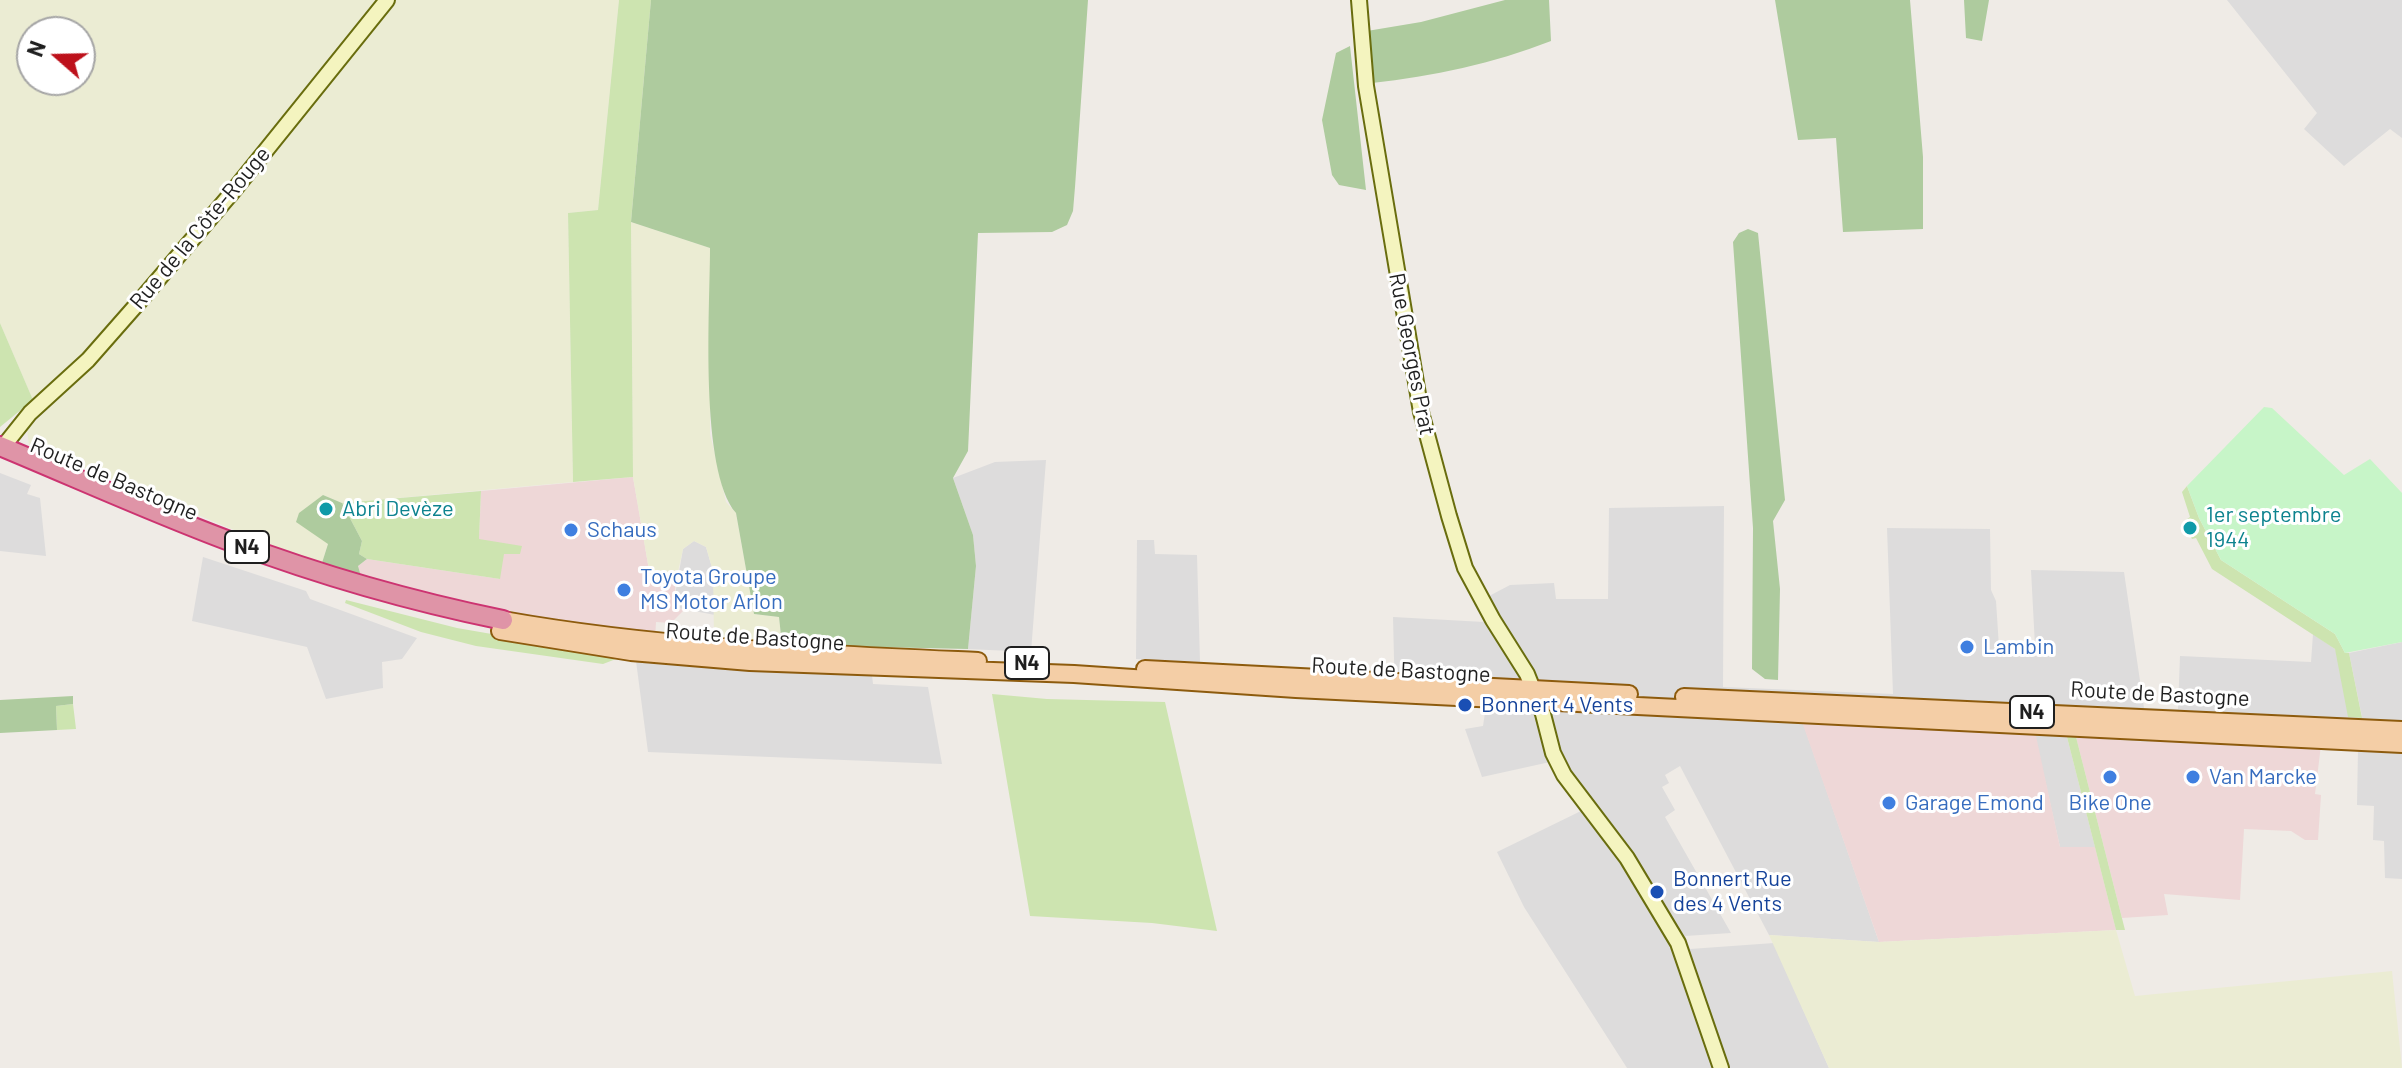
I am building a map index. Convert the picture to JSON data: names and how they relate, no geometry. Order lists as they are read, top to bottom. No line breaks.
{"streets":{"highway":["Route de Bastogne","N4"],"street":["Rue de la Côte-Rouge","Rue Georges Prat"]},"crossings":[["Rue de la Côte-Rouge","Route de Bastogne"],["Rue Georges Prat","Route de Bastogne"]],"places":["Abri Devèze","1er septembre 1944","Schaus","Toyota Groupe MS Motor Arlon","Lambin","Bonnert 4 Vents","Bike One","Van Marcke","Garage Emond","Bonnert Rue des 4 Vents"],"north":"left"}
